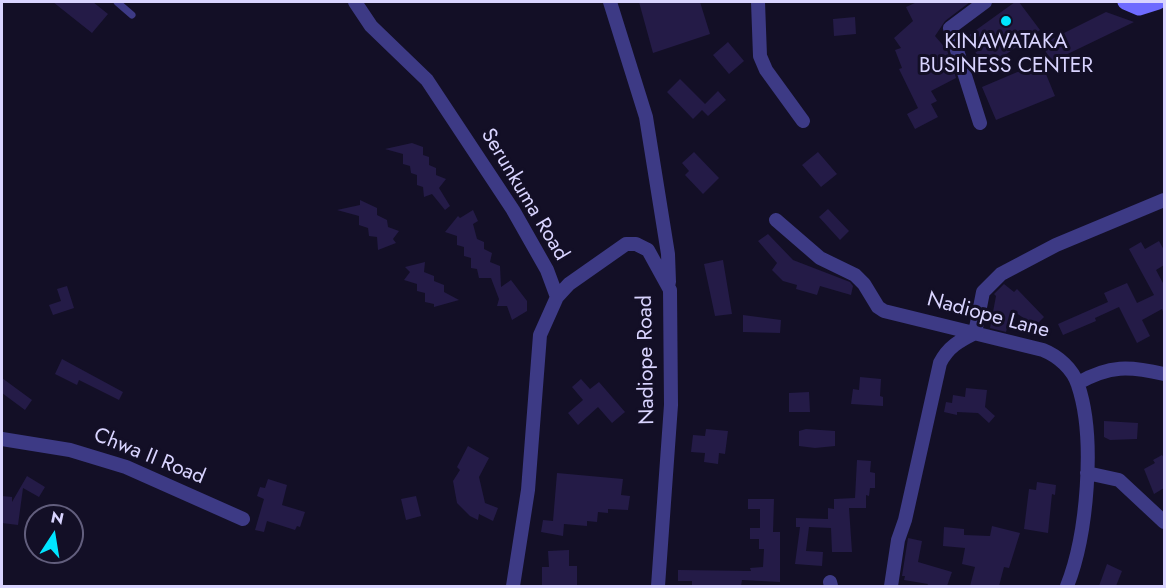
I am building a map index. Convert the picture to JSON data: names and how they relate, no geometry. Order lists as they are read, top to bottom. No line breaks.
{"streets":{"street":["Serunkuma Road","Nadiope Lane","Nadiope Road","Chwa II Road"]},"crossings":[["Serunkuma Road","Nadiope Road"]],"places":["KINAWATAKA BUSINESS CENTER"],"north":"top"}
